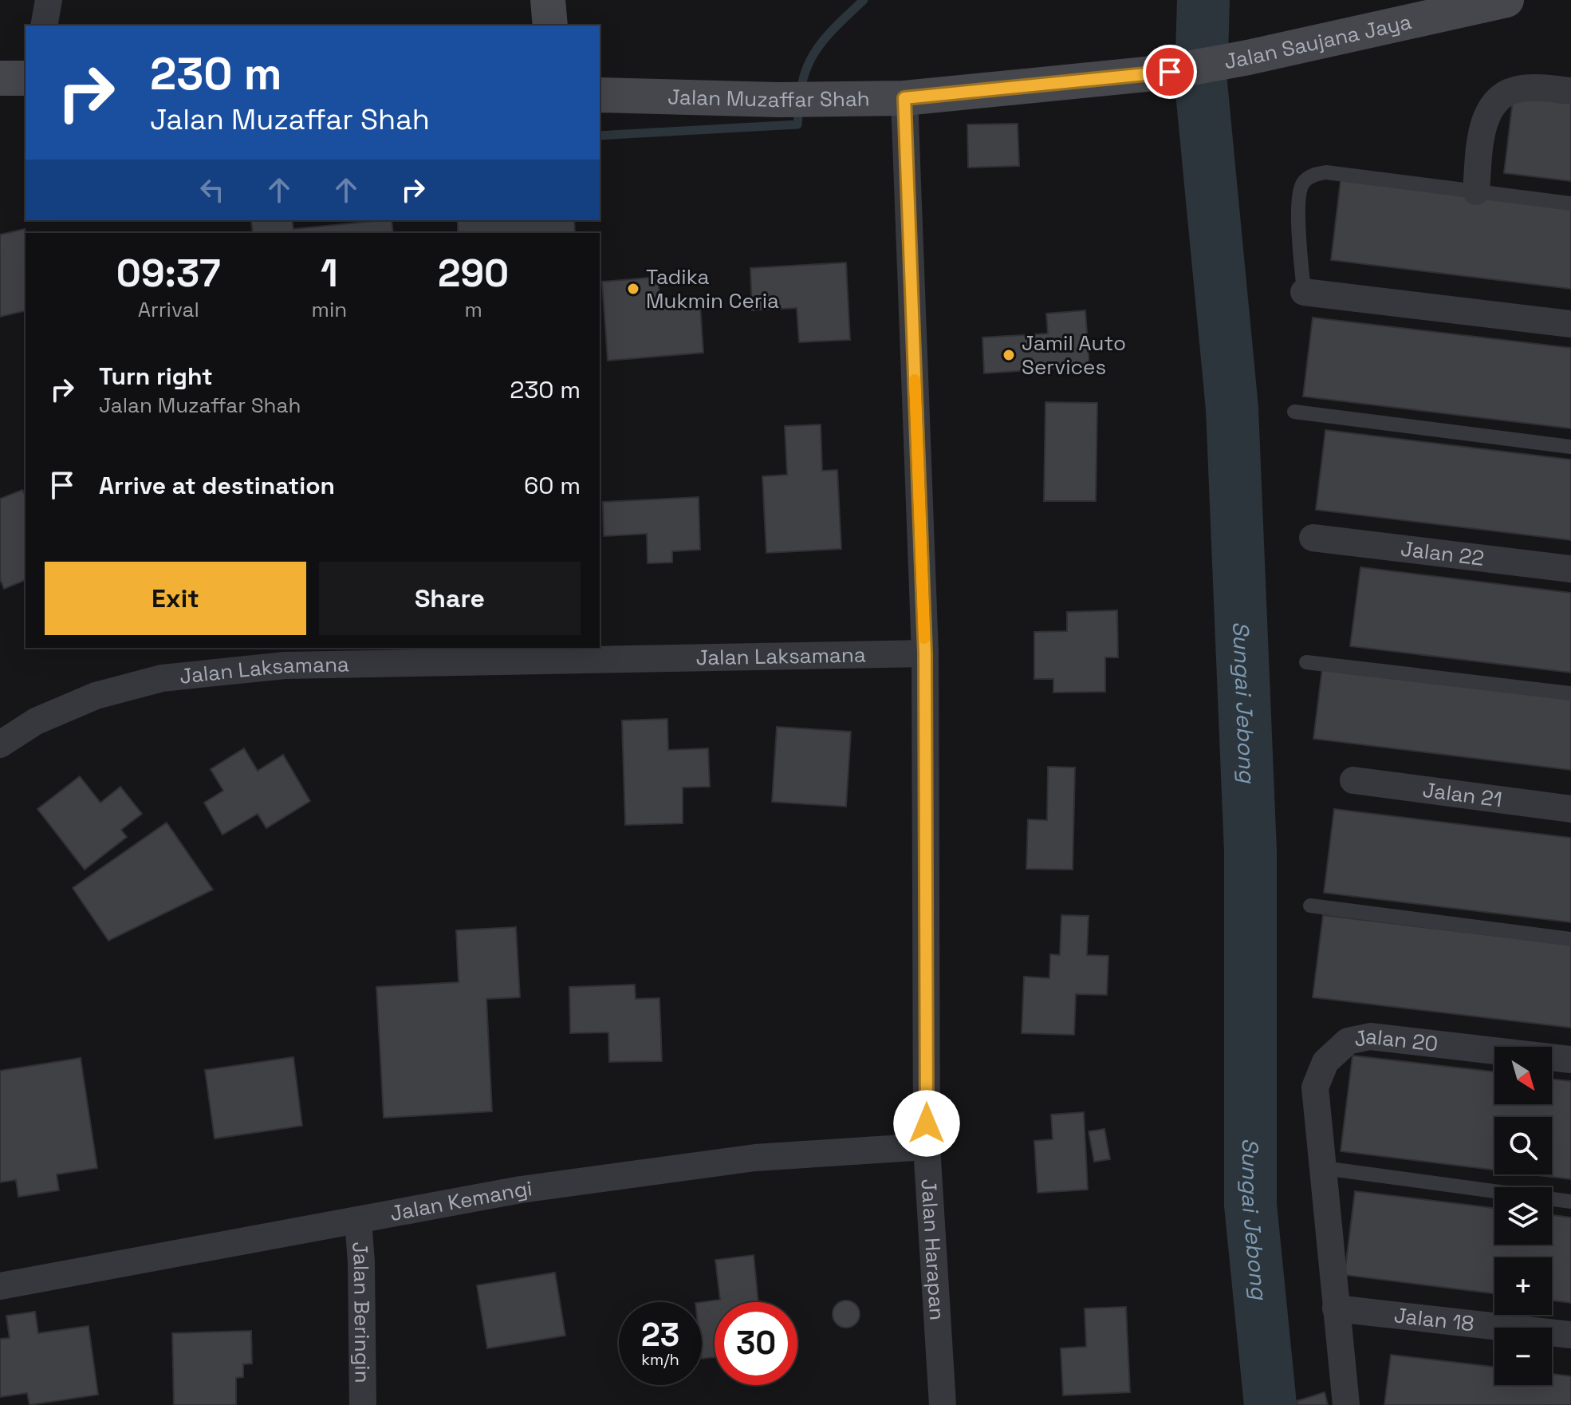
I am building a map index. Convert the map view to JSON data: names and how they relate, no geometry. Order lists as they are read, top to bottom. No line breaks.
{"streets":{"main road":["Jalan Saujana Jaya","Jalan Muzaffar Shah"],"street":["Jalan 22","Jalan Laksamana","Jalan 21","Jalan 20","Jalan Kemangi","Jalan Harapan","Jalan Beringin","Jalan 18"]},"crossings":[["Jalan Saujana Jaya","Jalan Muzaffar Shah"],["Jalan Muzaffar Shah","Jalan Harapan"],["Jalan Laksamana","Jalan Harapan"],["Jalan 20","Jalan 18"],["Jalan Kemangi","Jalan Harapan"],["Jalan Kemangi","Jalan Beringin"]],"water":["Sungai Jebong"],"places":["Tadika Mukmin Ceria","Jamil Auto Services"],"north":"bottom right","page":{"turn":["230 m","Jalan Muzaffar Shah"],"eta":["09:37","Arrival","1","min","290","m"],"list":[{"name":"Turn right","note":"Jalan Muzaffar Shah","value":"230 m"},{"name":"Arrive at destination","value":"60 m"}],"buttons":["Exit","Share"],"map_buttons":["+","−"],"speed":"23 km/h","limit":"30"}}
